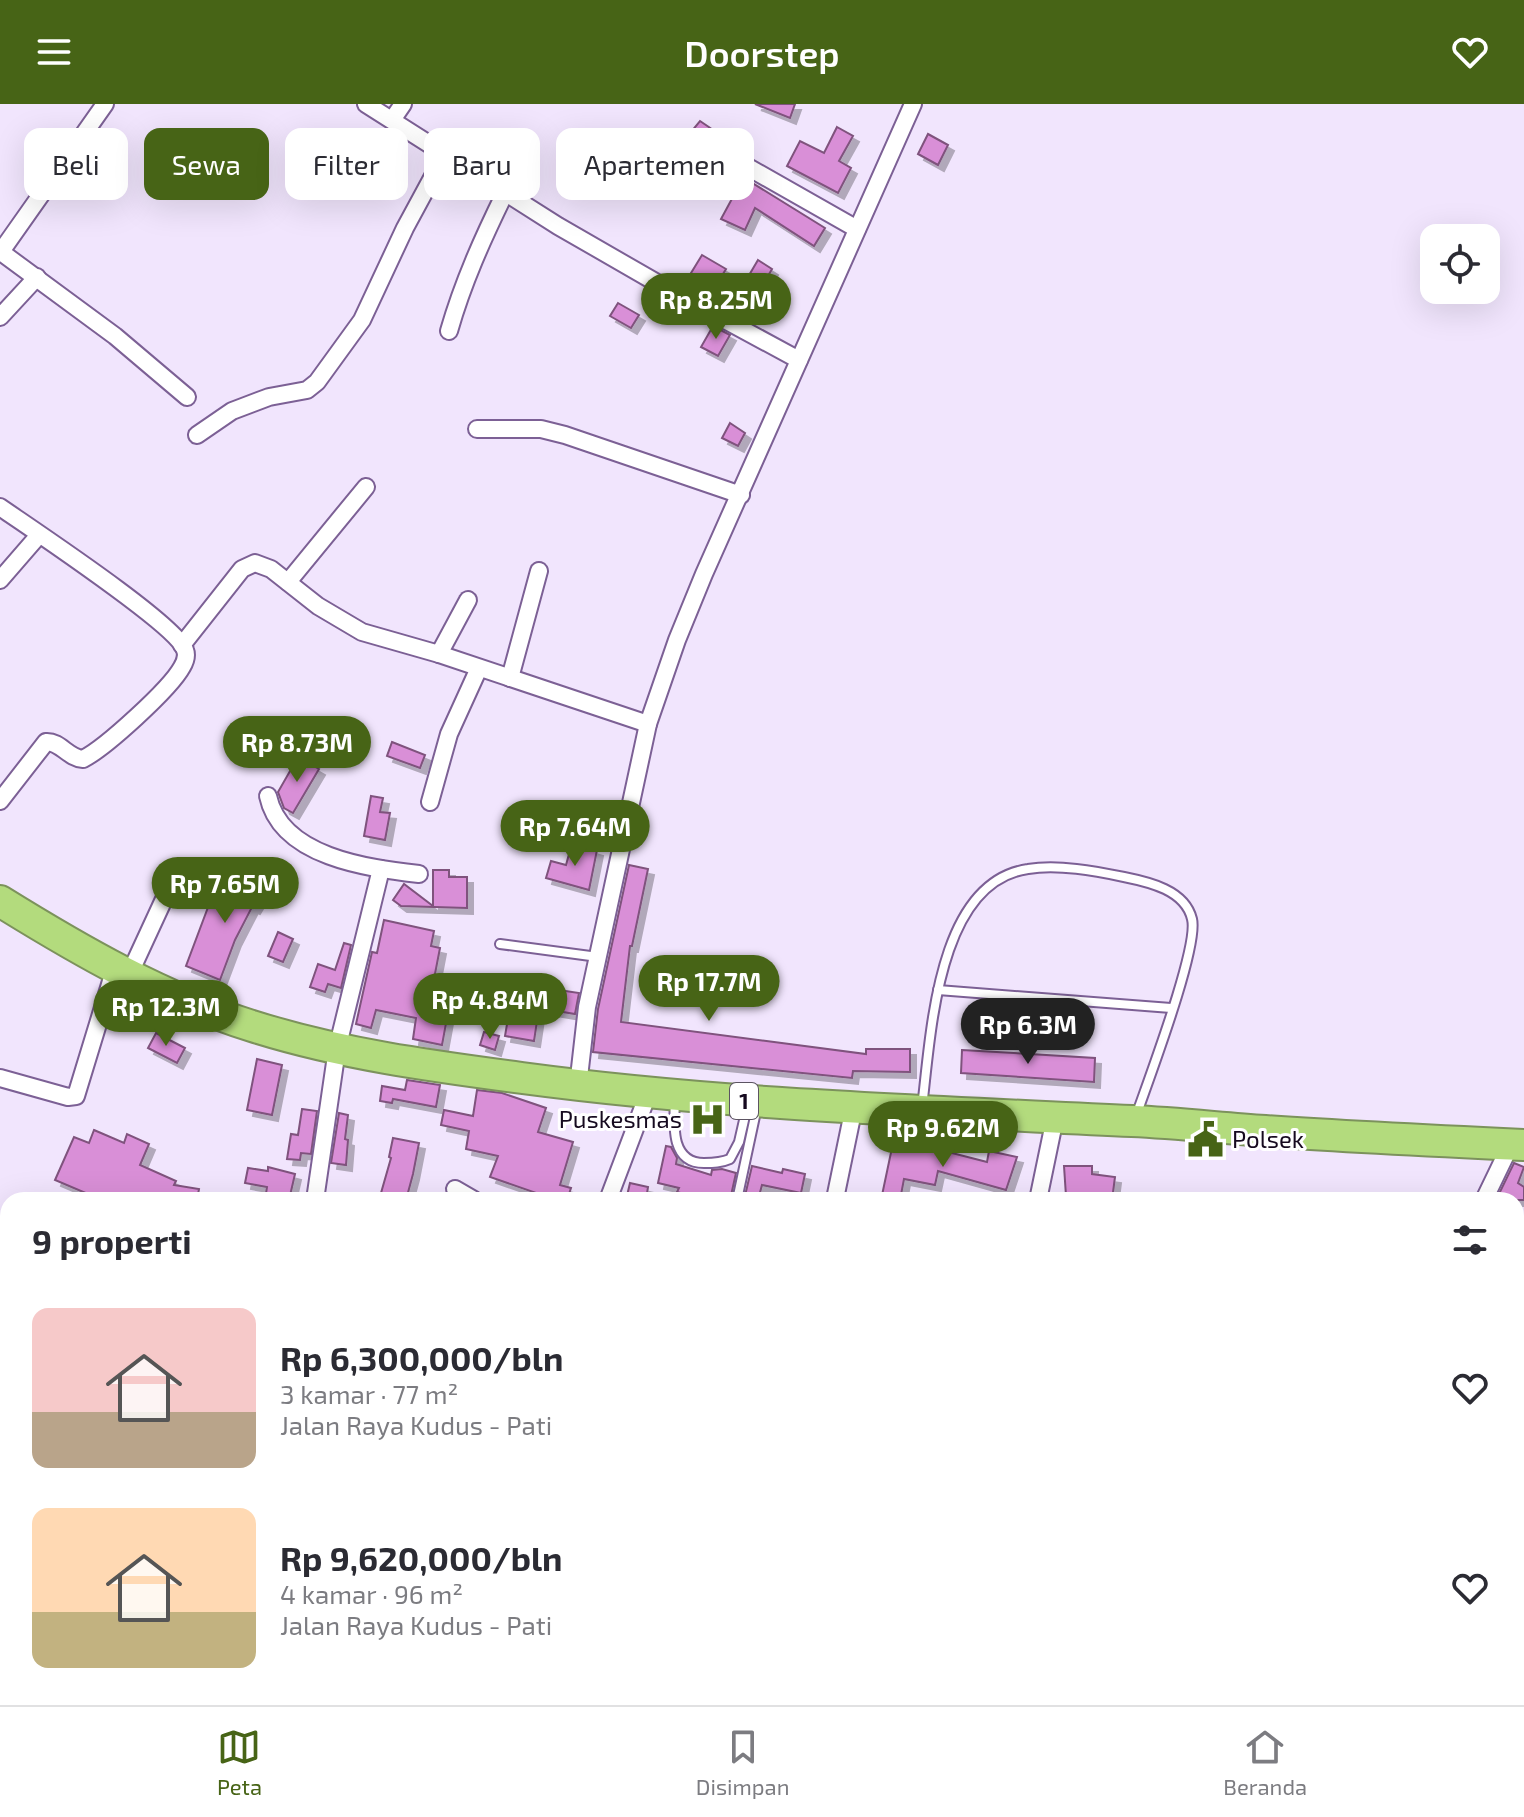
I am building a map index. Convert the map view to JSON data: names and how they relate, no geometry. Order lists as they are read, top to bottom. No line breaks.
{"streets":{"highway":["1"]},"places":{"hospital":["Puskesmas"],"public building":["Polsek"]},"page":{"header":"Doorstep","chip":["Beli","Sewa","Filter","Baru","Apartemen"],"price":["Rp 8.25M","Rp 8.73M","Rp 7.64M","Rp 7.65M","Rp 17.7M","Rp 4.84M","Rp 12.3M","Rp 6.3M","Rp 9.62M"],"heading":"9 properti","list":[{"name":"Rp 6,300,000/bln","note":"3 kamar · 77 m² · Jalan Raya Kudus - Pati"},{"name":"Rp 9,620,000/bln","note":"4 kamar · 96 m² · Jalan Raya Kudus - Pati"}],"tabs":["Peta","Disimpan","Beranda"]}}
